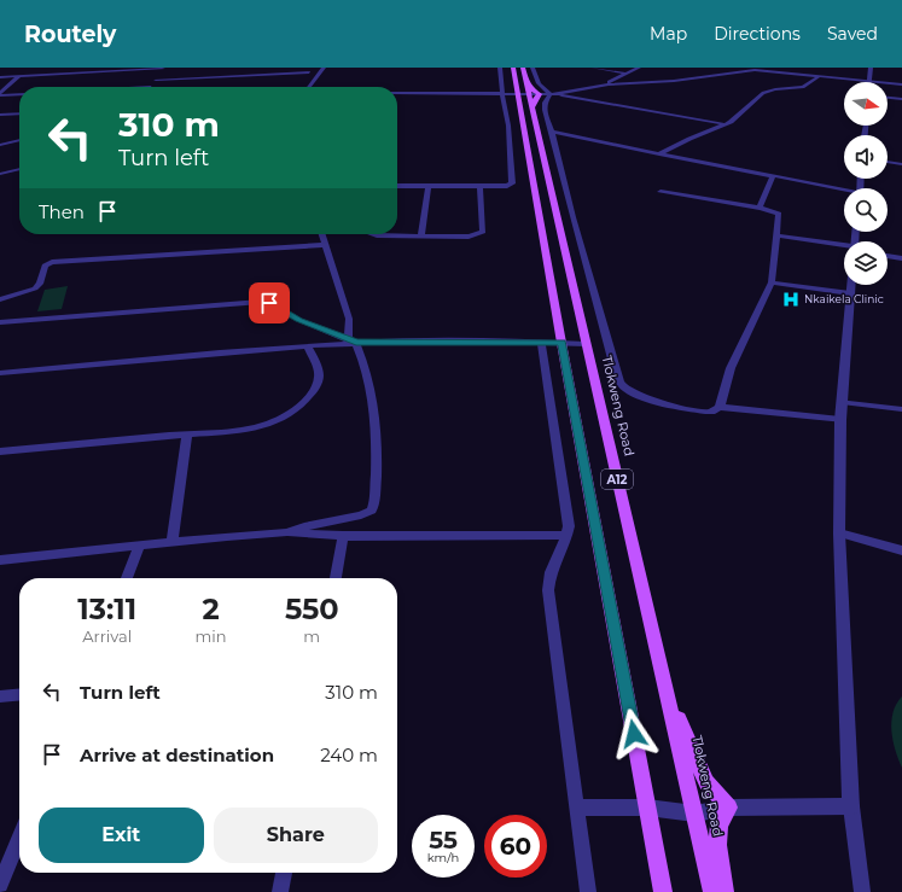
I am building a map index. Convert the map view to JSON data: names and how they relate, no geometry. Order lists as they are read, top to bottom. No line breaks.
{"streets":{"main road":["Tlokweng Road","A12"]},"places":{"hospital":["Nkaikela Clinic"]},"north":"right","page":{"header":"Routely","nav":["Map","Directions","Saved"],"turn":["310 m","Turn left"],"then":"Then","eta":["13:11","Arrival","2","min","550","m"],"list":[{"name":"Turn left","value":"310 m"},{"name":"Arrive at destination","value":"240 m"}],"buttons":["Exit","Share"],"speed":"55 km/h","limit":"60"}}
